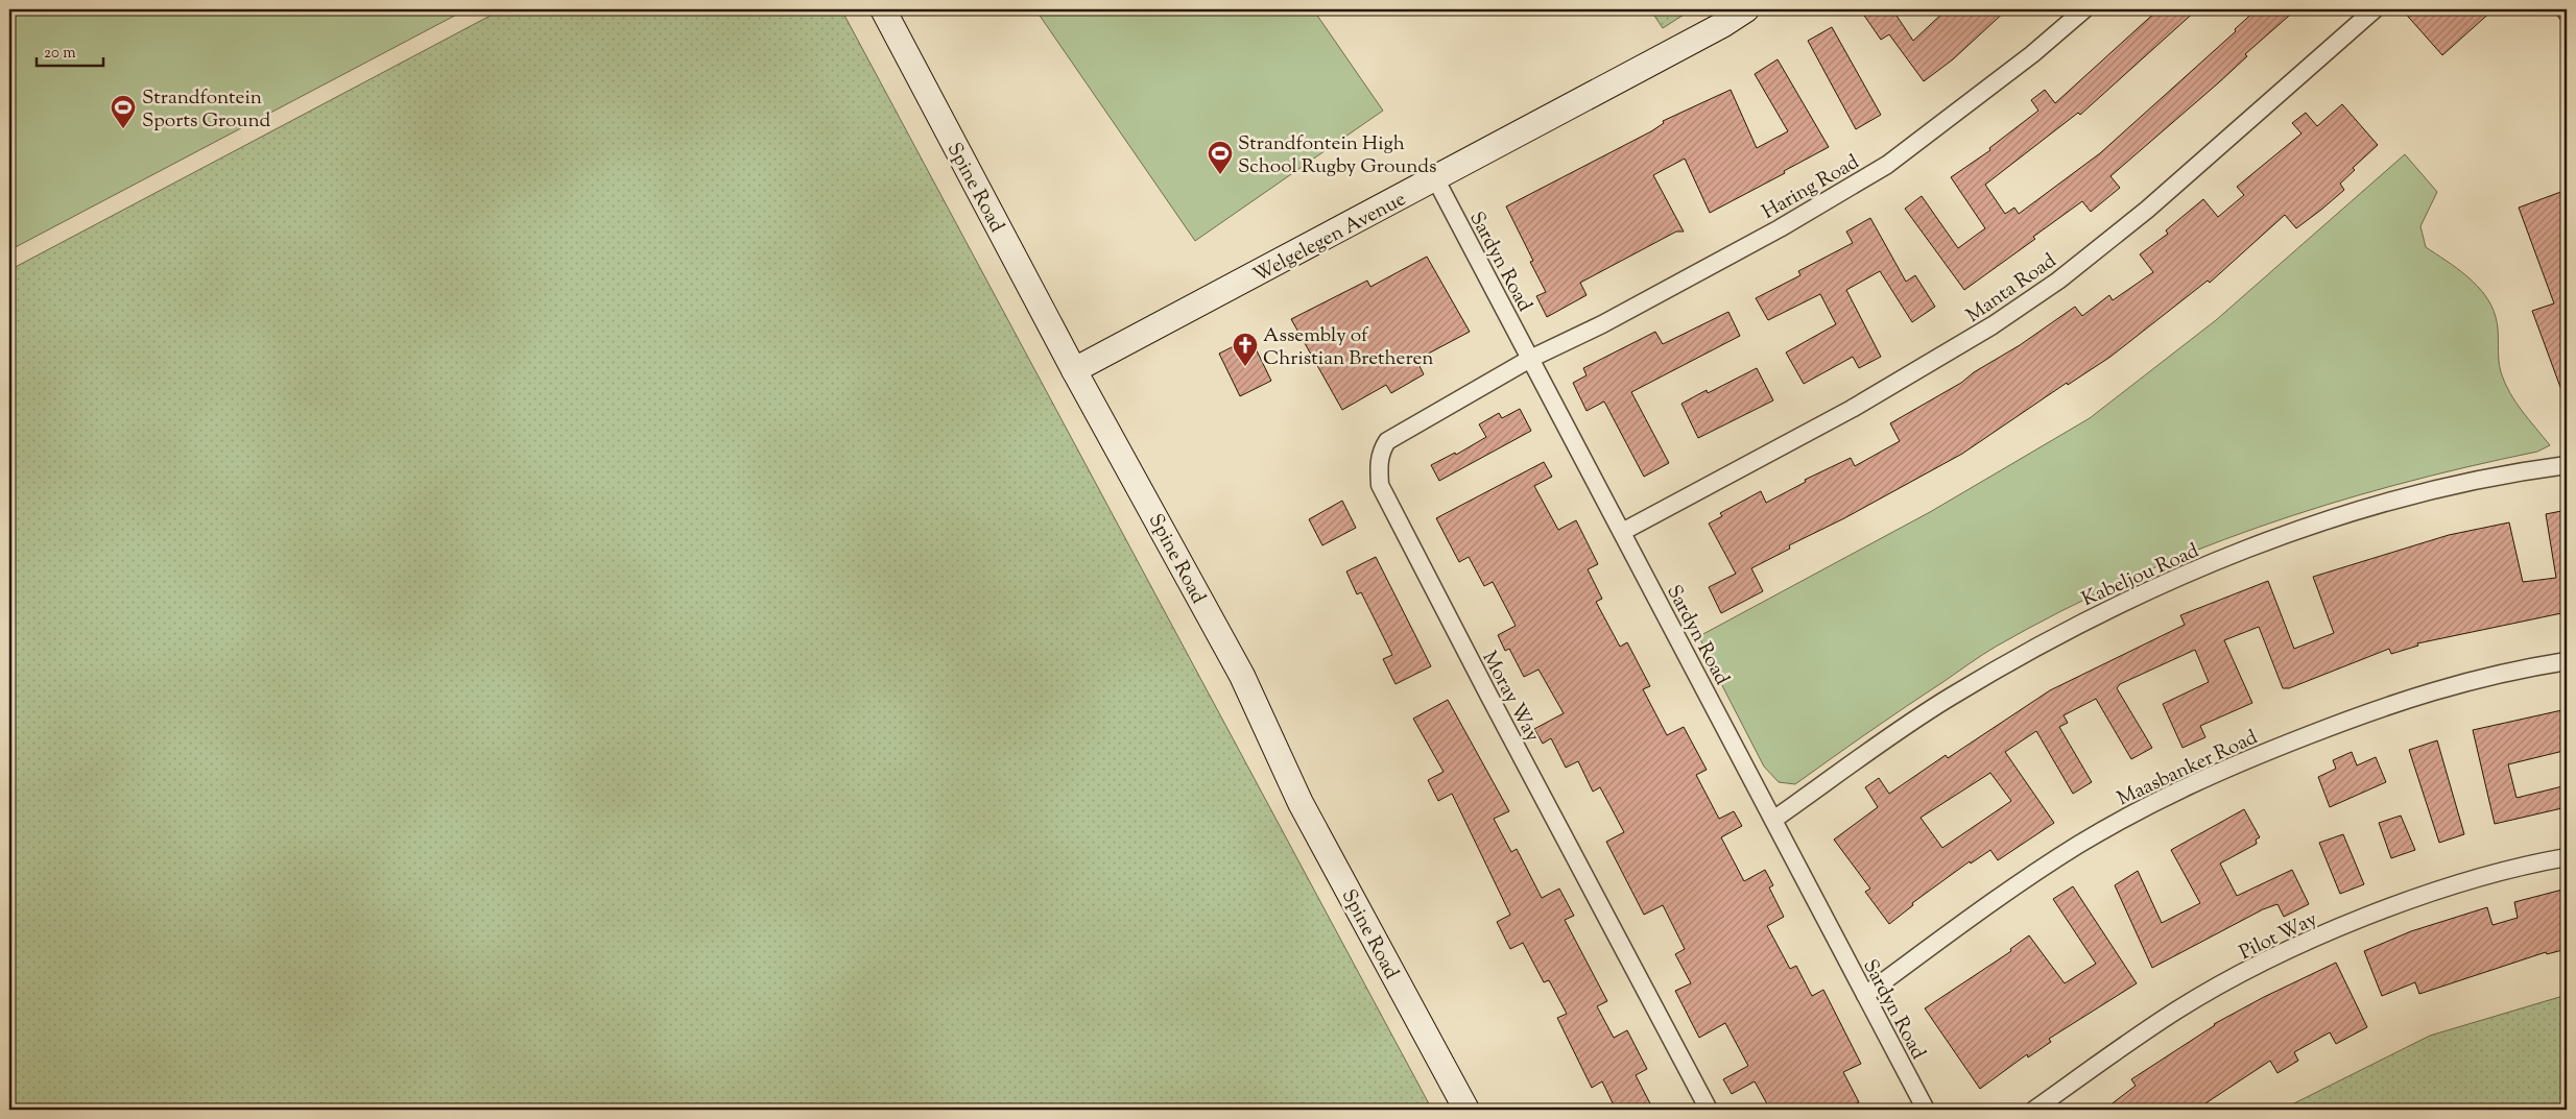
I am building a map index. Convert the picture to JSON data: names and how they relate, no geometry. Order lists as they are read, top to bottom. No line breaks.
{"streets":{"main road":["Spine Road","Welgelegen Avenue"],"street":["Haring Road","Sardyn Road","Manta Road","Kabeljou Road","Moray Way","Maasbanker Road","Pilot Way"]},"crossings":[["Haring Road","Sardyn Road"],["Haring Road","Moray Way"],["Spine Road","Welgelegen Avenue"],["Welgelegen Avenue","Sardyn Road"],["Sardyn Road","Manta Road"],["Sardyn Road","Kabeljou Road"],["Sardyn Road","Moray Way"],["Sardyn Road","Maasbanker Road"]],"places":{"sports":["Strandfontein Sports Ground","Strandfontein High School Rugby Grounds"],"church":["Assembly of Christian Bretheren"]},"scale_bar":"20 m"}
